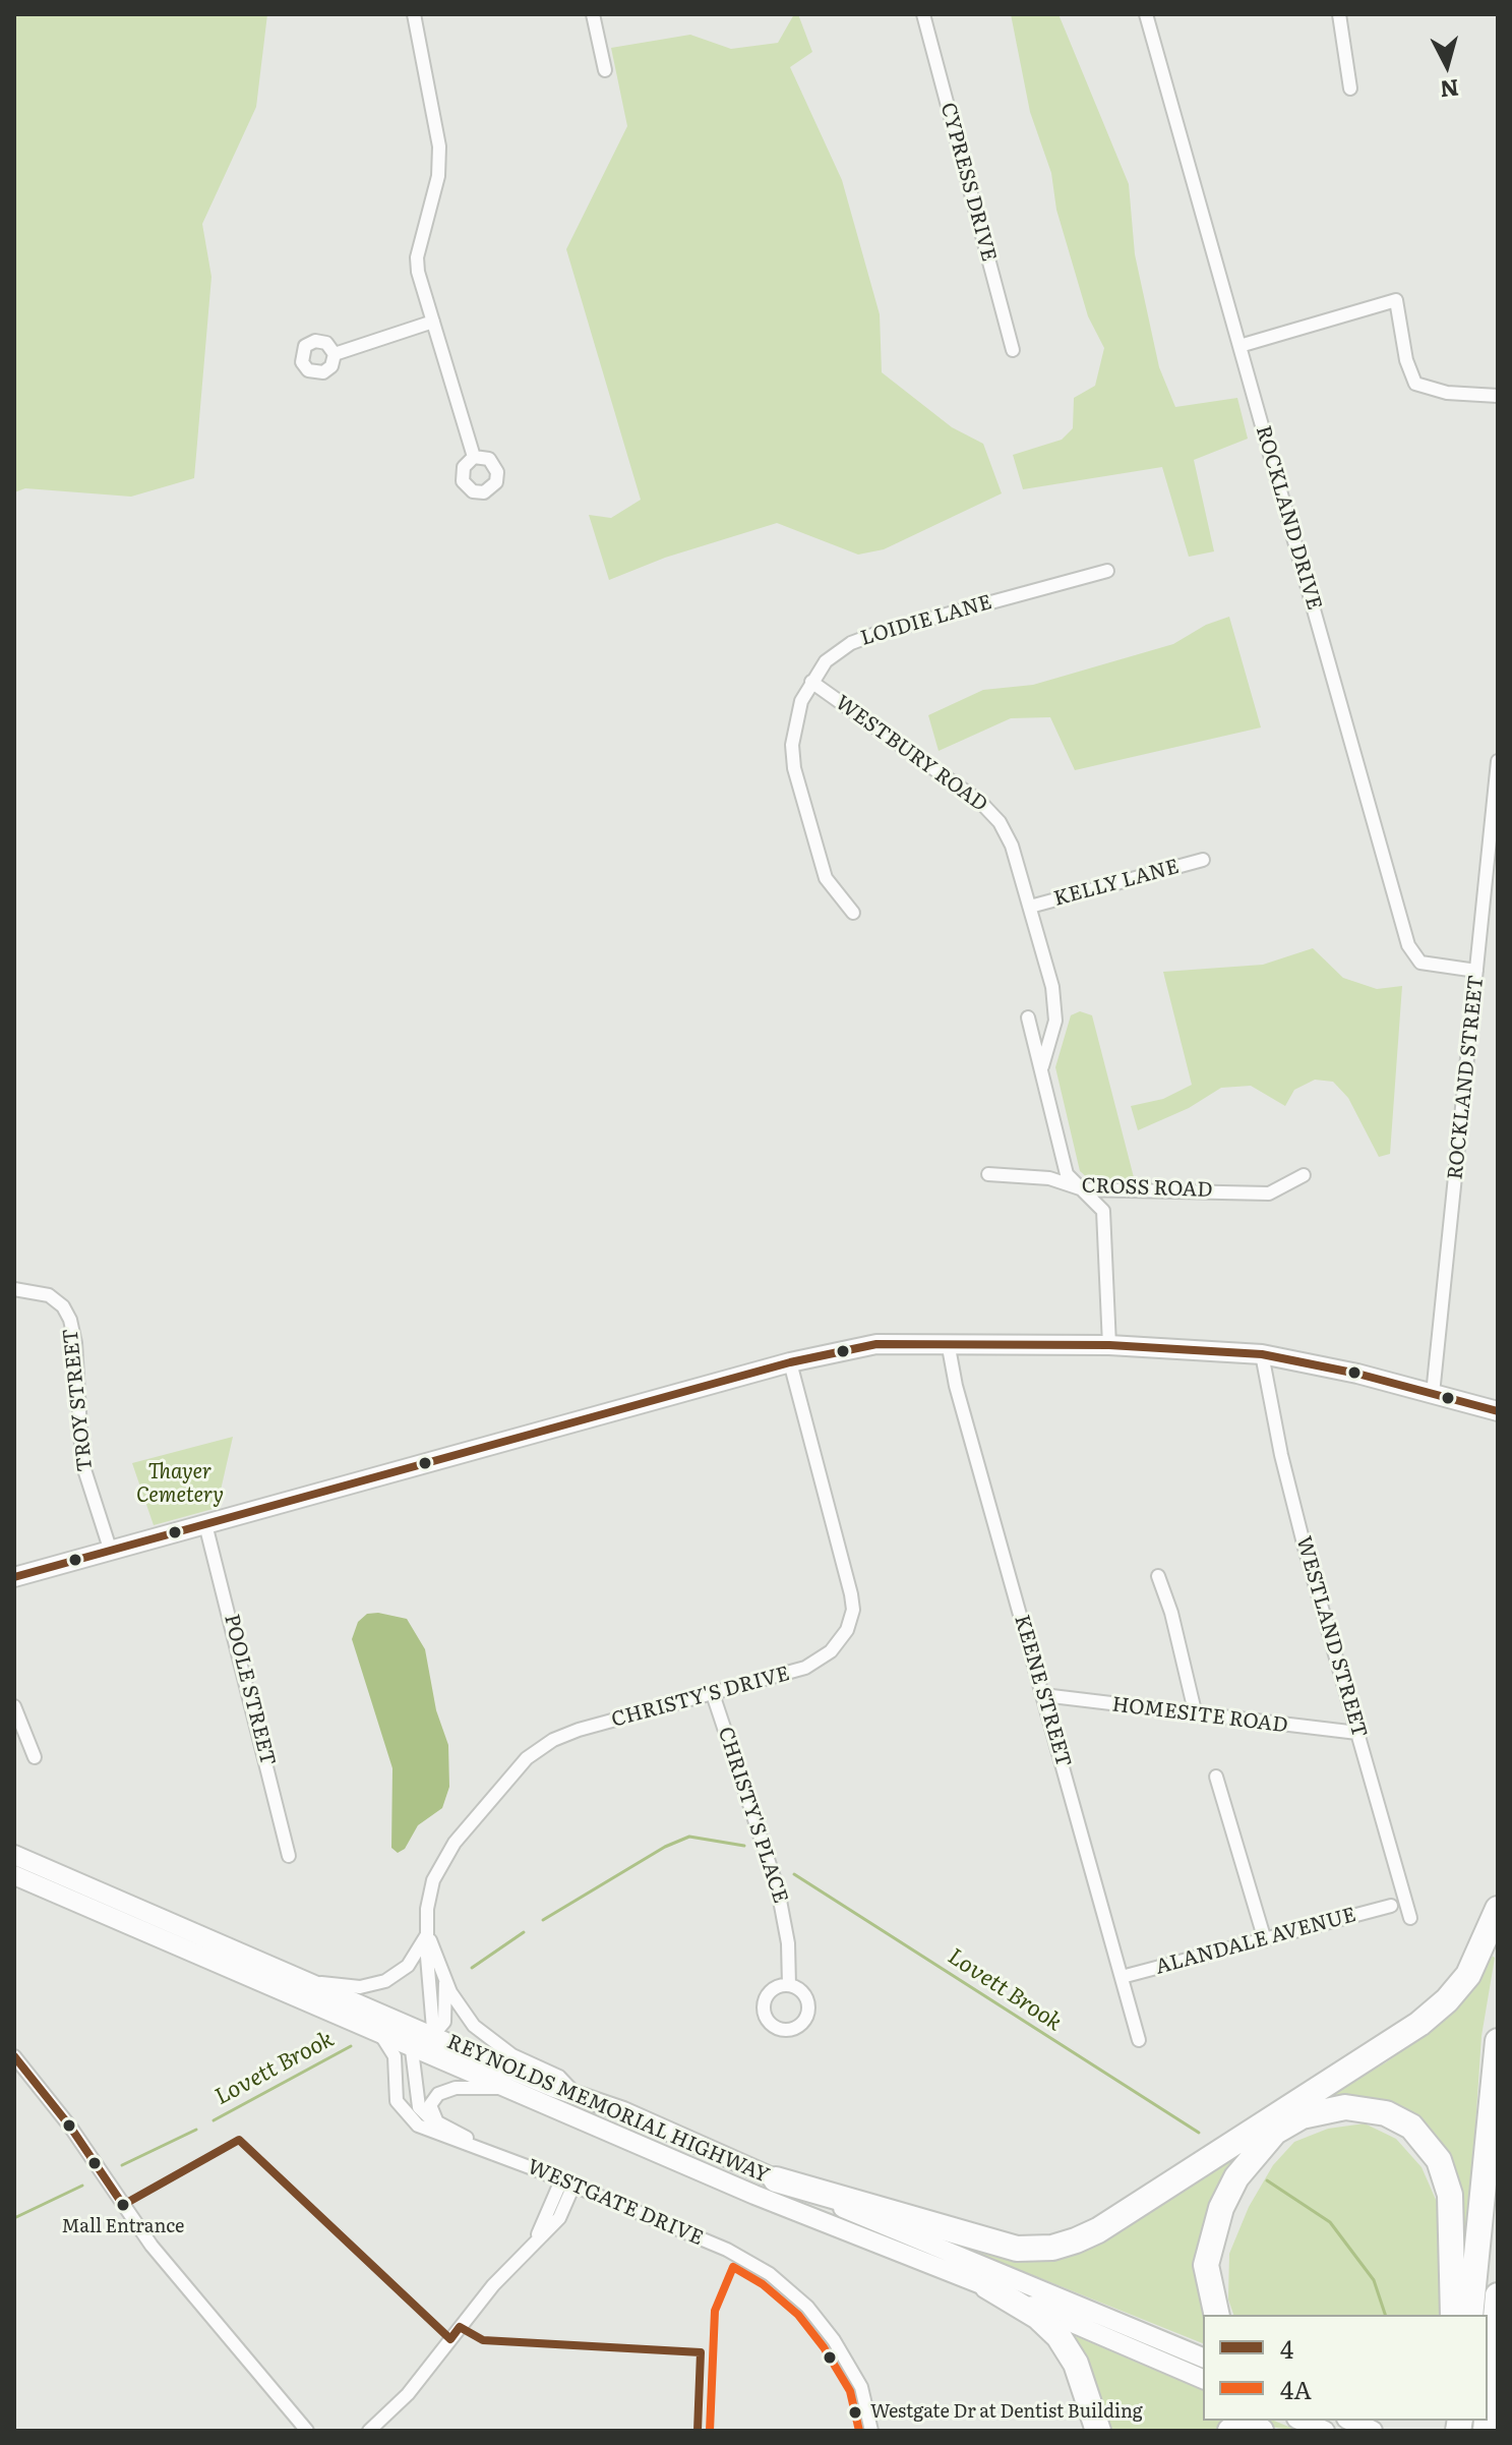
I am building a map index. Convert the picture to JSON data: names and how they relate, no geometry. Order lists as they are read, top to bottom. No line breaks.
{"streets":{"main road":["REYNOLDS MEMORIAL HIGHWAY"],"street":["CYPRESS DRIVE","ROCKLAND DRIVE","LOIDIE LANE","WESTBURY ROAD","KELLY LANE","ROCKLAND STREET","CROSS ROAD","TROY STREET","WESTLAND STREET","POOLE STREET","KEENE STREET","CHRISTY'S DRIVE","HOMESITE ROAD","CHRISTY'S PLACE","ALANDALE AVENUE","WESTGATE DRIVE"]},"crossings":[["ROCKLAND DRIVE","ROCKLAND STREET"],["LOIDIE LANE","WESTBURY ROAD"],["WESTBURY ROAD","KELLY LANE"],["WESTLAND STREET","HOMESITE ROAD"],["KEENE STREET","HOMESITE ROAD"],["KEENE STREET","ALANDALE AVENUE"],["CHRISTY'S DRIVE","CHRISTY'S PLACE"],["CHRISTY'S DRIVE","REYNOLDS MEMORIAL HIGHWAY"],["REYNOLDS MEMORIAL HIGHWAY","WESTGATE DRIVE"]],"water":["Lovett Brook"],"parks":["Thayer Cemetery"],"places":["Mall Entrance","Westgate Dr at Dentist Building"],"lines":["transit line 4","transit line 4A"],"legend":["4","4A"],"north":"bottom"}
